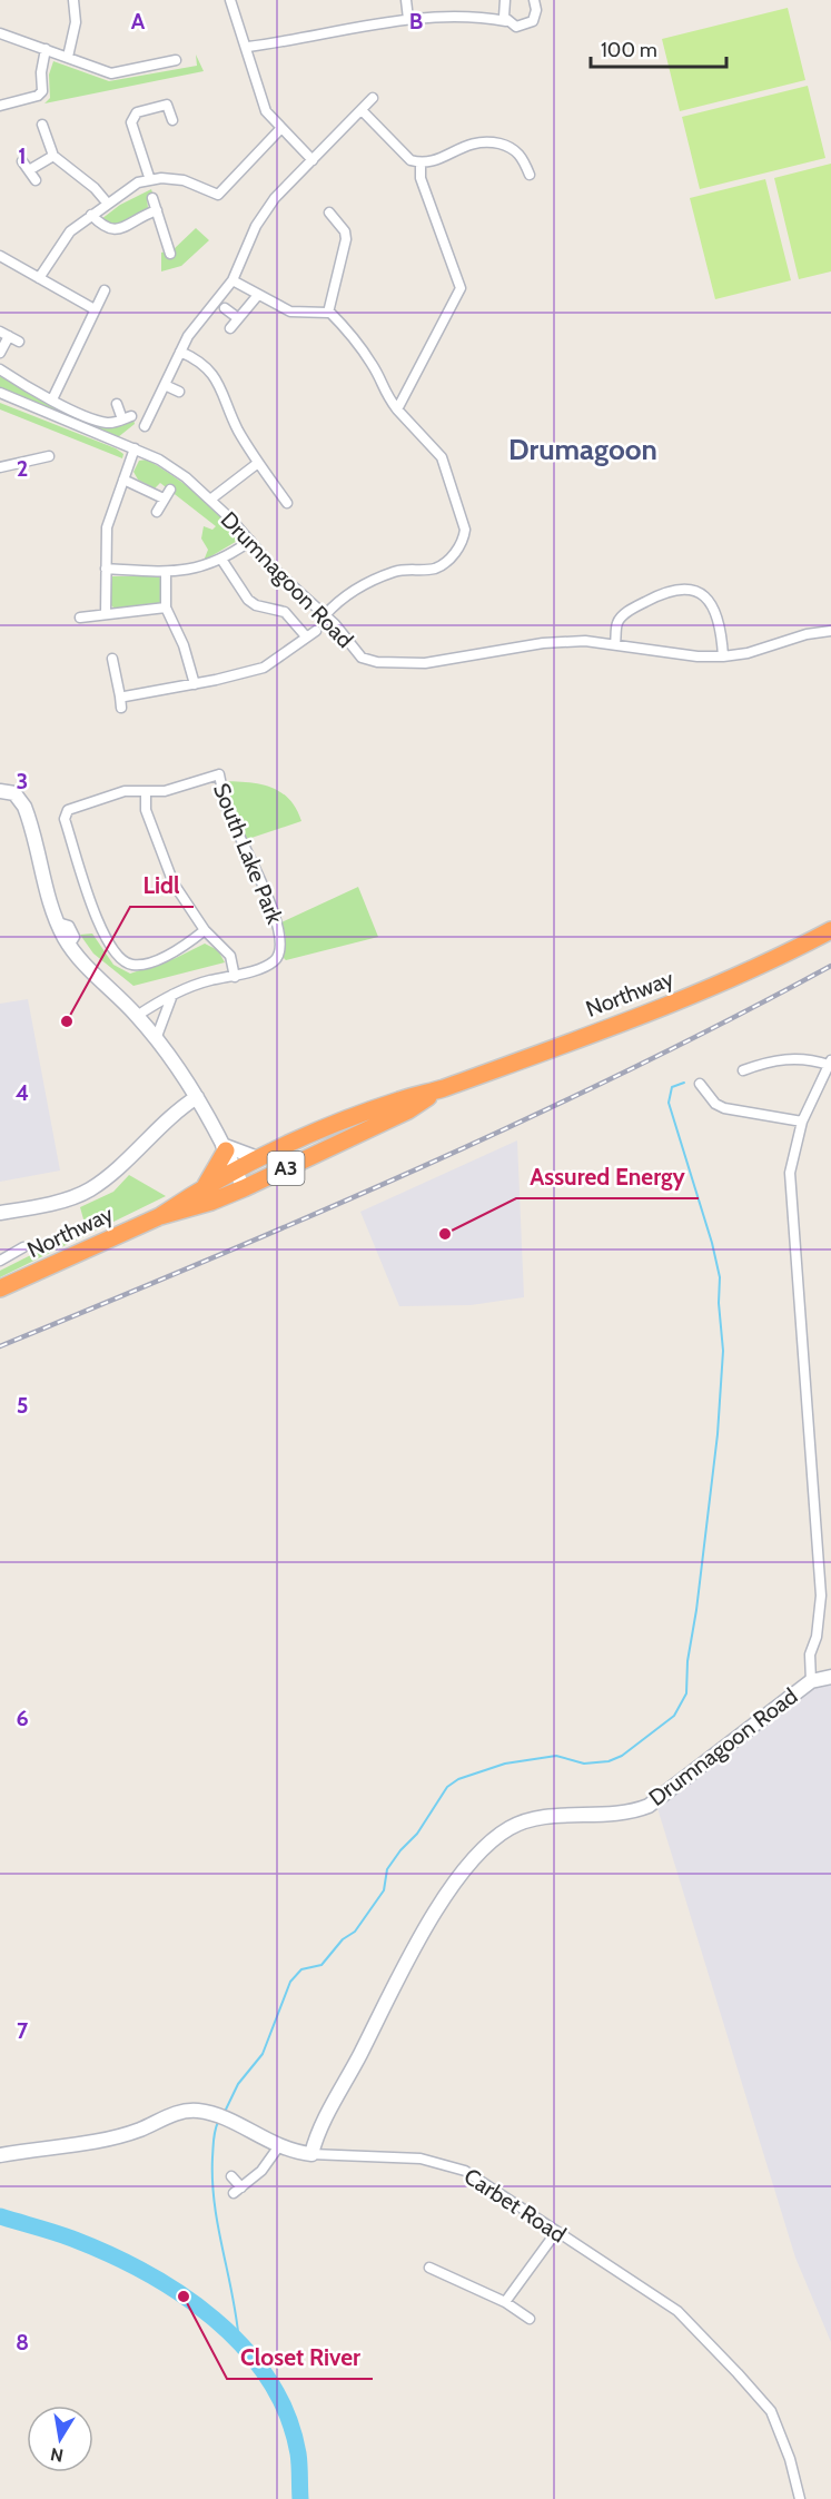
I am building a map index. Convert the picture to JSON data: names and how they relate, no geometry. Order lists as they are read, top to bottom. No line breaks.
{"streets":{"highway":["Northway","A3"],"street":["Drumnagoon Road","South Lake Park","Carbet Road"]},"crossings":[["Drumnagoon Road","Carbet Road"]],"districts":["Drumagoon"],"places":["Lidl","Assured Energy","Closet River"],"scale_bar":"100 m","north":"bottom","grid":{"columns":["A","B"],"rows":["1","2","3","4","5","6","7","8"]}}
